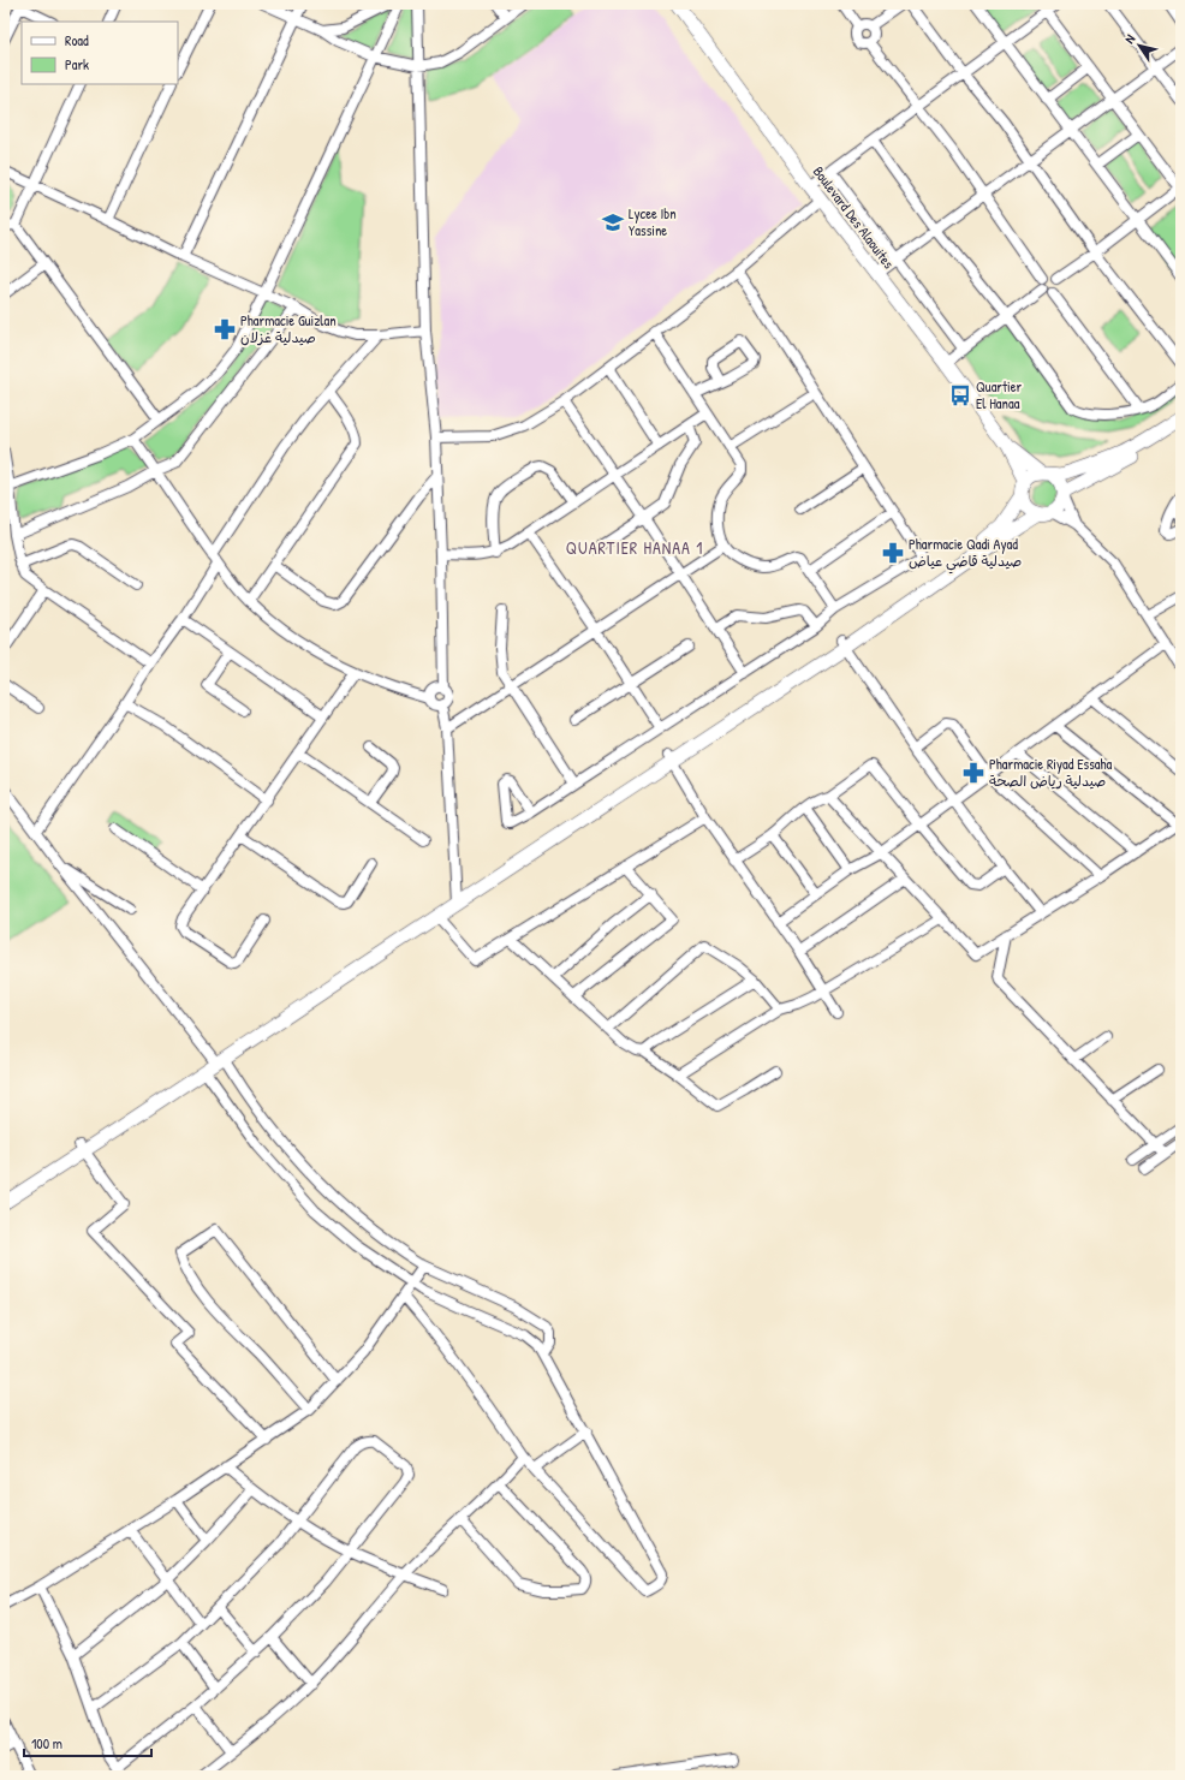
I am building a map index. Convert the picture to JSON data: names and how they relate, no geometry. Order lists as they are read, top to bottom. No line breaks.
{"streets":{"main road":["Boulevard Des Alaouites"]},"districts":["QUARTIER HANAA 1"],"places":{"school or university":["Lycee Ibn Yassine"],"pharmacy":["Pharmacie Guizlan صيدلية غزلان","Pharmacie Qadi Ayad صيدلية قاضي عياض","Pharmacie Riyad Essaha صيدلية رياض الصحة"],"bus stop":["Quartier El Hanaa"]},"legend":["Road","Park"],"scale_bar":"100 m","north":"top left"}
